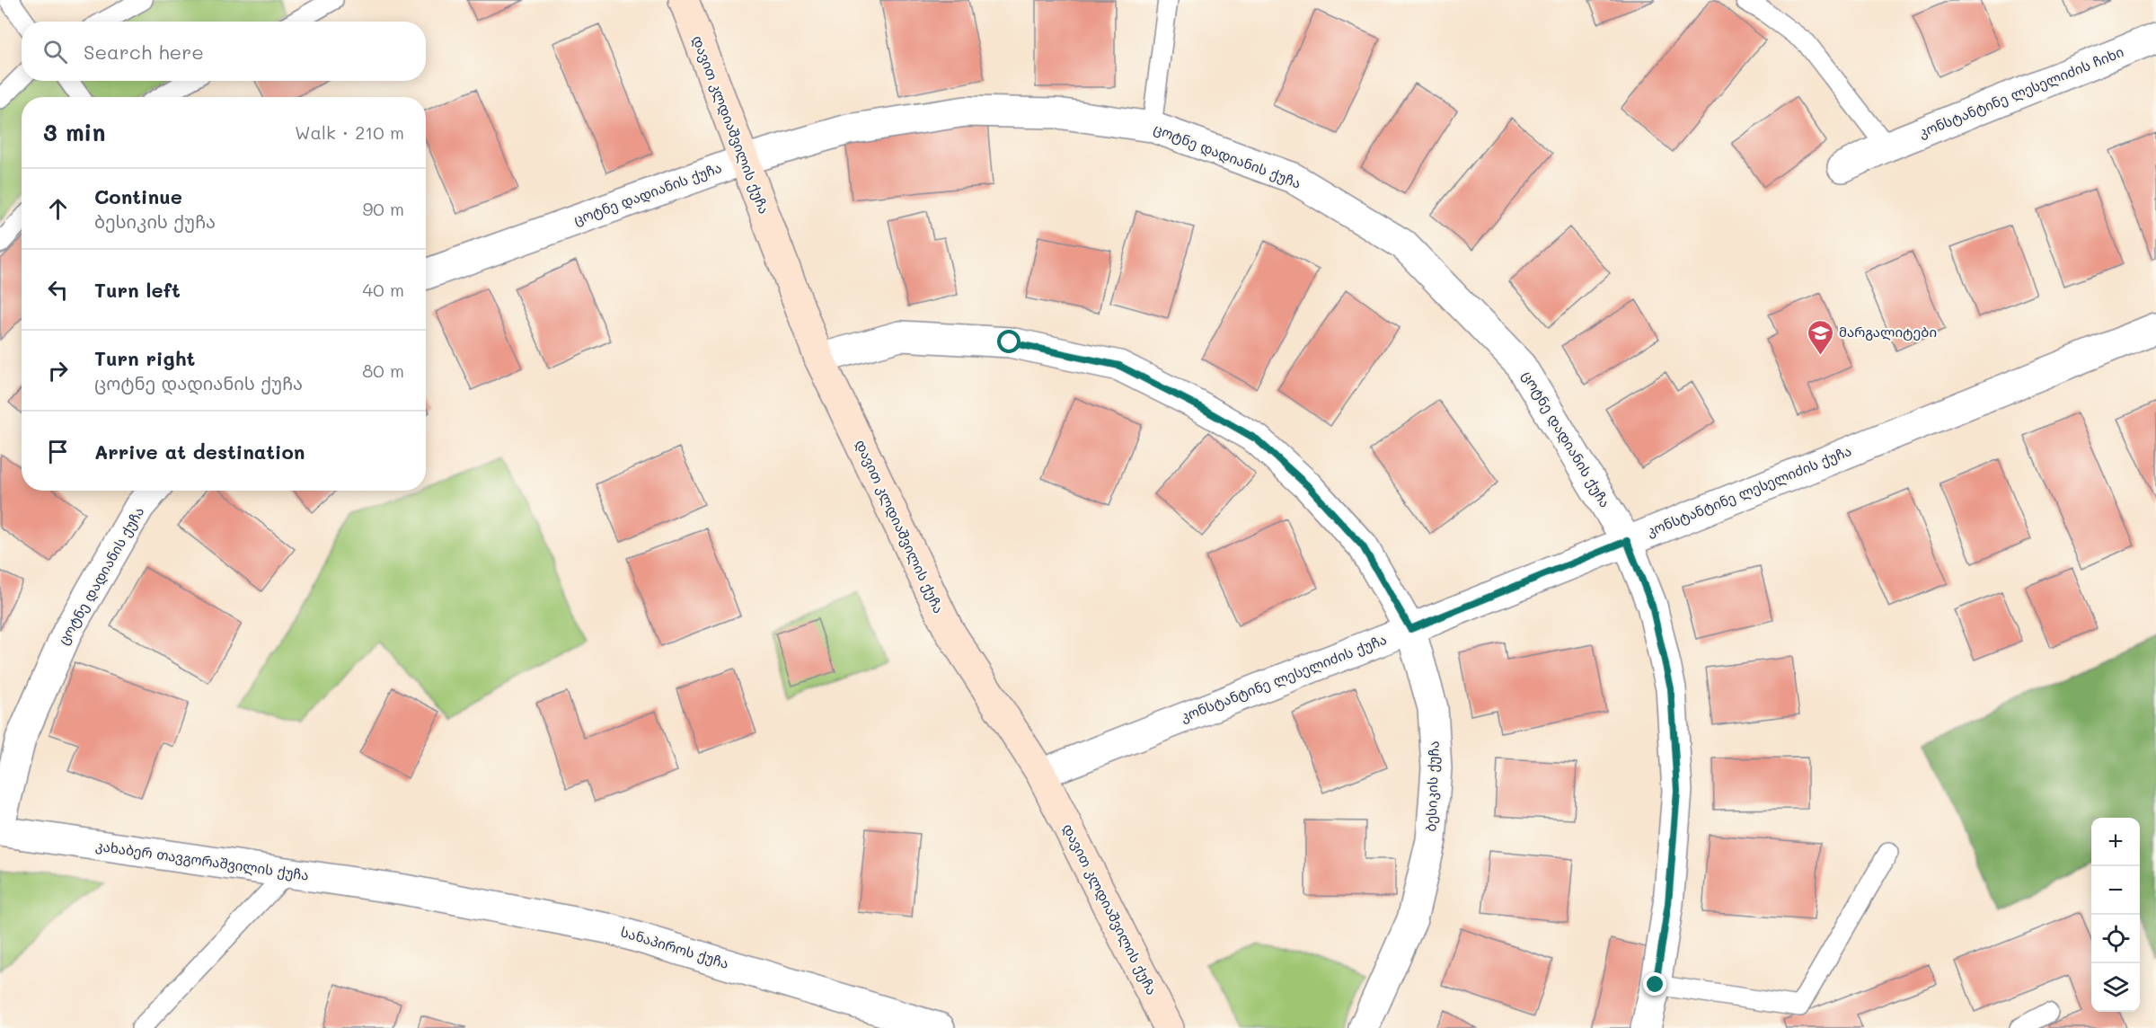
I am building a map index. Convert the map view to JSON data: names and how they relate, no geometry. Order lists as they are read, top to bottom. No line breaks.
{"streets":{"main road":["დავით კლდიაშვილის ქუჩა"],"street":["კონსტანტინე ლესელიძის ჩიხი","ცოტნე დადიანის ქუჩა","კონსტანტინე ლესელიძის ქუჩა","ბესიკის ქუჩა","კახაბერ თავგორაშვილის ქუჩა","სანაპიროს ქუჩა"]},"crossings":[["დავით კლდიაშვილის ქუჩა","ცოტნე დადიანის ქუჩა"],["დავით კლდიაშვილის ქუჩა","კონსტანტინე ლესელიძის ქუჩა"],["დავით კლდიაშვილის ქუჩა","ბესიკის ქუჩა"],["ცოტნე დადიანის ქუჩა","კონსტანტინე ლესელიძის ქუჩა"],["კონსტანტინე ლესელიძის ქუჩა","ბესიკის ქუჩა"],["კახაბერ თავგორაშვილის ქუჩა","სანაპიროს ქუჩა"]],"places":{"school or university":["მარგალიტები"]},"page":{"search":"Search here","heading":["3 min","Walk · 210 m"],"list":[["Continue","ბესიკის ქუჩა","90 m"],["Turn left","40 m"],["Turn right","ცოტნე დადიანის ქუჩა","80 m"],"Arrive at destination"],"map_buttons":["+","−"]}}
